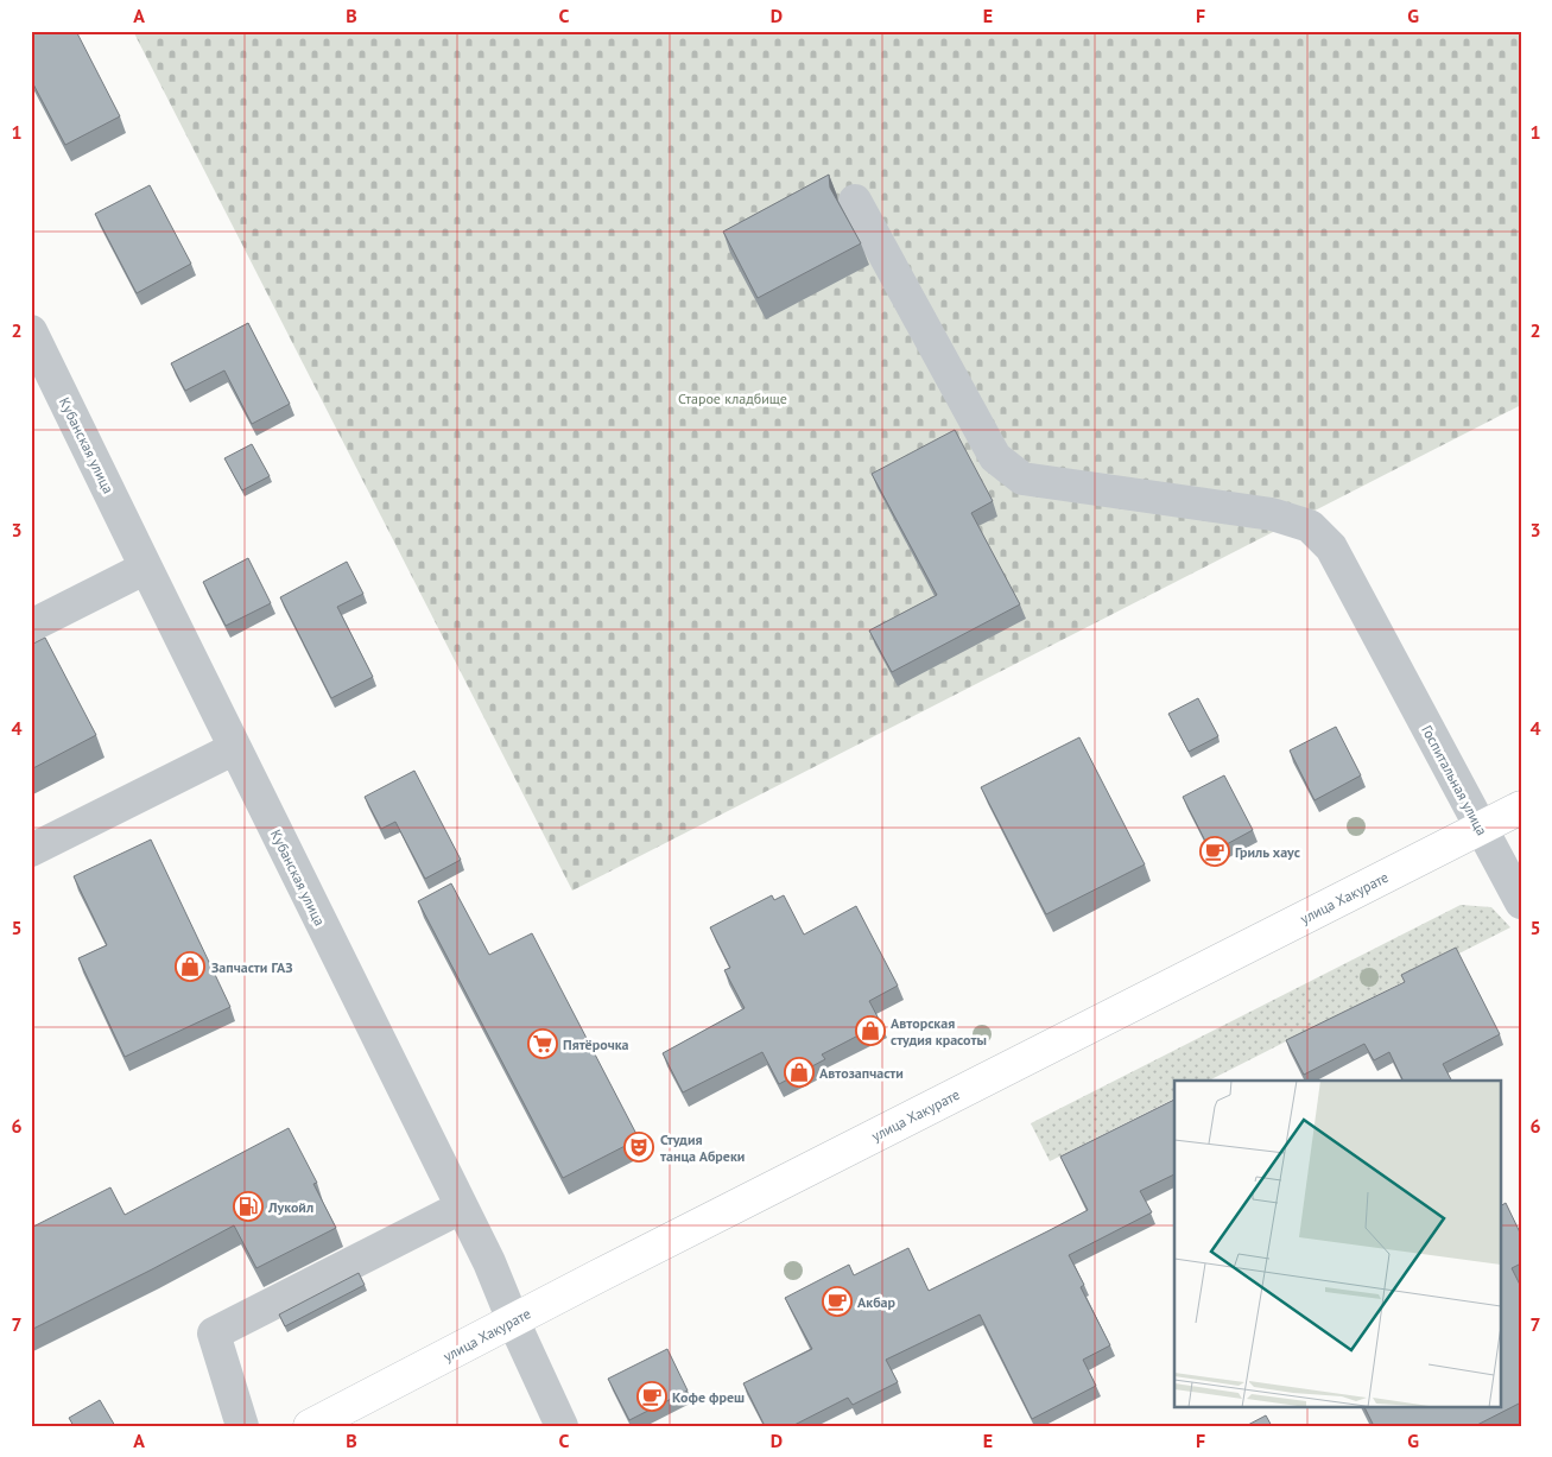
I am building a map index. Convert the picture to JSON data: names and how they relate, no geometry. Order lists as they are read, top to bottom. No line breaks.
{"streets":{"main road":["улица Хакурате"],"street":["Кубанская улица","Госпитальная улица"]},"crossings":[["Кубанская улица","улица Хакурате"],["Госпитальная улица","улица Хакурате"]],"parks":["Старое кладбище"],"places":{"cafe":["Гриль хаус","Акбар","Кофе фреш"],"shop":["Запчасти ГАЗ","Авторская студия красоты","Автозапчасти"],"supermarket":["Пятёрочка"],"theatre":["Студия танца Абреки"],"fuel station":["Лукойл"]},"grid":{"columns":["A","B","C","D","E","F","G"],"rows":["1","2","3","4","5","6","7"]}}
